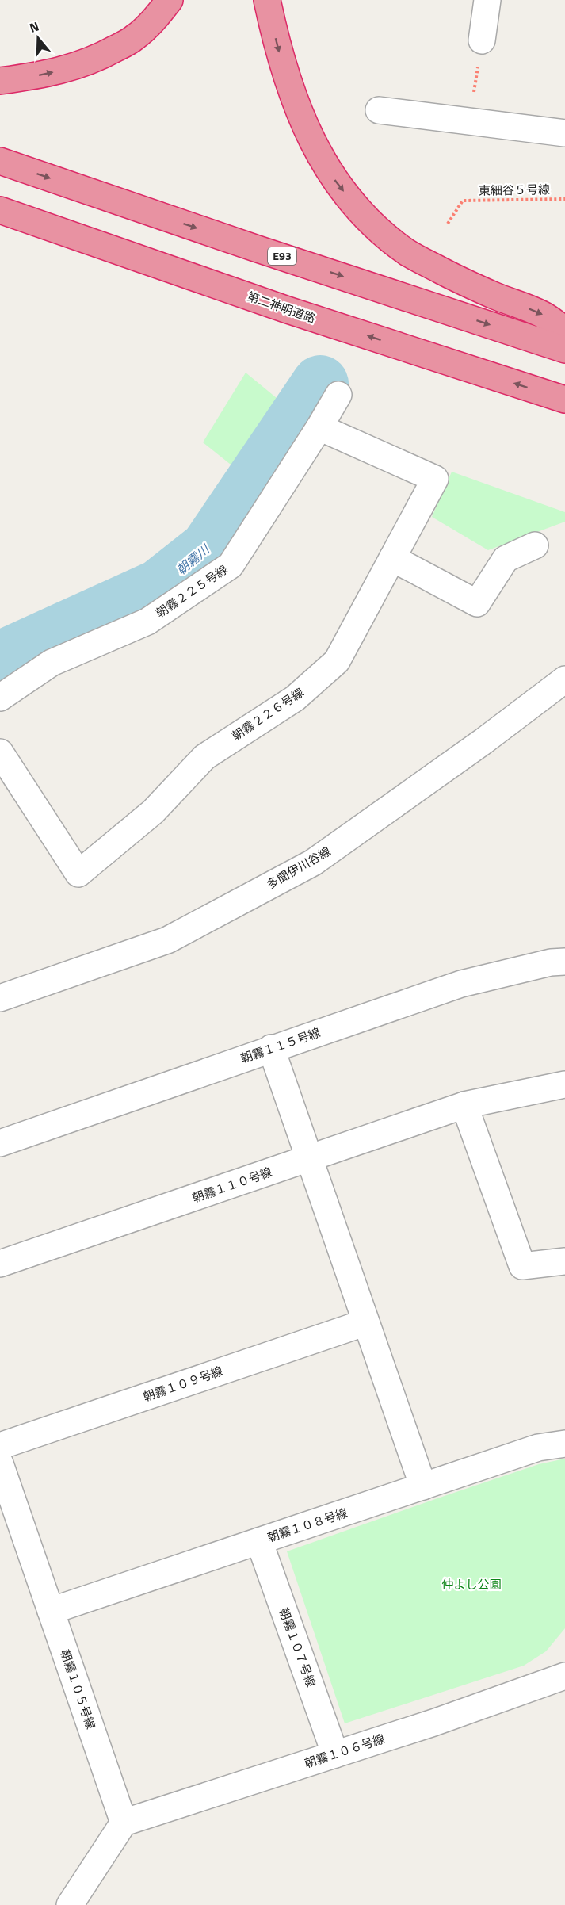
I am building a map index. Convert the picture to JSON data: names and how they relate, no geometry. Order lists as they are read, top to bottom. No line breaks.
{"streets":{"highway":["E93","第二神明道路"],"street":["朝霧２２５号線","朝霧２２６号線","多聞伊川谷線","朝霧１１５号線","朝霧１１０号線","朝霧１０９号線","朝霧１０８号線","朝霧１０７号線","朝霧１０５号線","朝霧１０６号線"],"path":["東細谷５号線"]},"crossings":[["朝霧２２５号線","朝霧２２６号線"],["朝霧１０８号線","朝霧１０７号線"],["朝霧１０８号線","朝霧１０５号線"],["朝霧１０７号線","朝霧１０６号線"],["朝霧１０５号線","朝霧１０６号線"]],"water":["朝霧川"],"parks":["仲よし公園"],"north":"top"}
